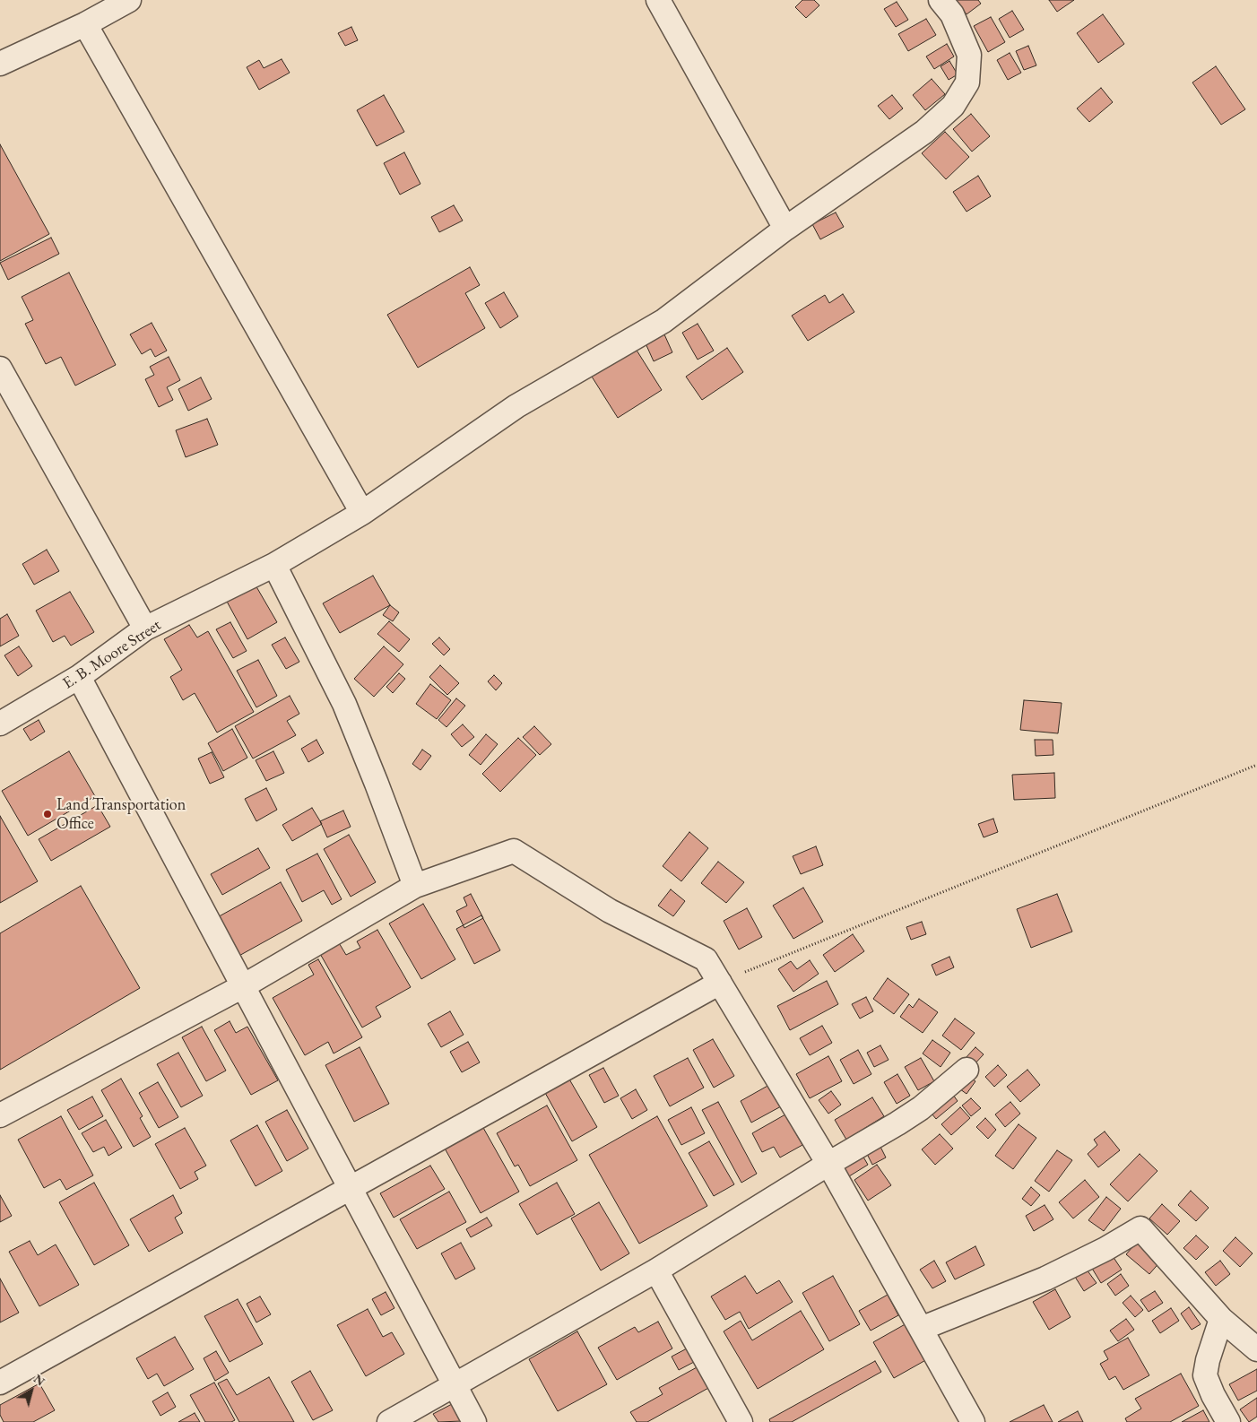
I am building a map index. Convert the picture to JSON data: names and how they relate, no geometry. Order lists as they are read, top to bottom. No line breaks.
{"streets":{"street":["E. B. Moore Street"]},"places":["Land Transportation Office"],"north":"top right"}
